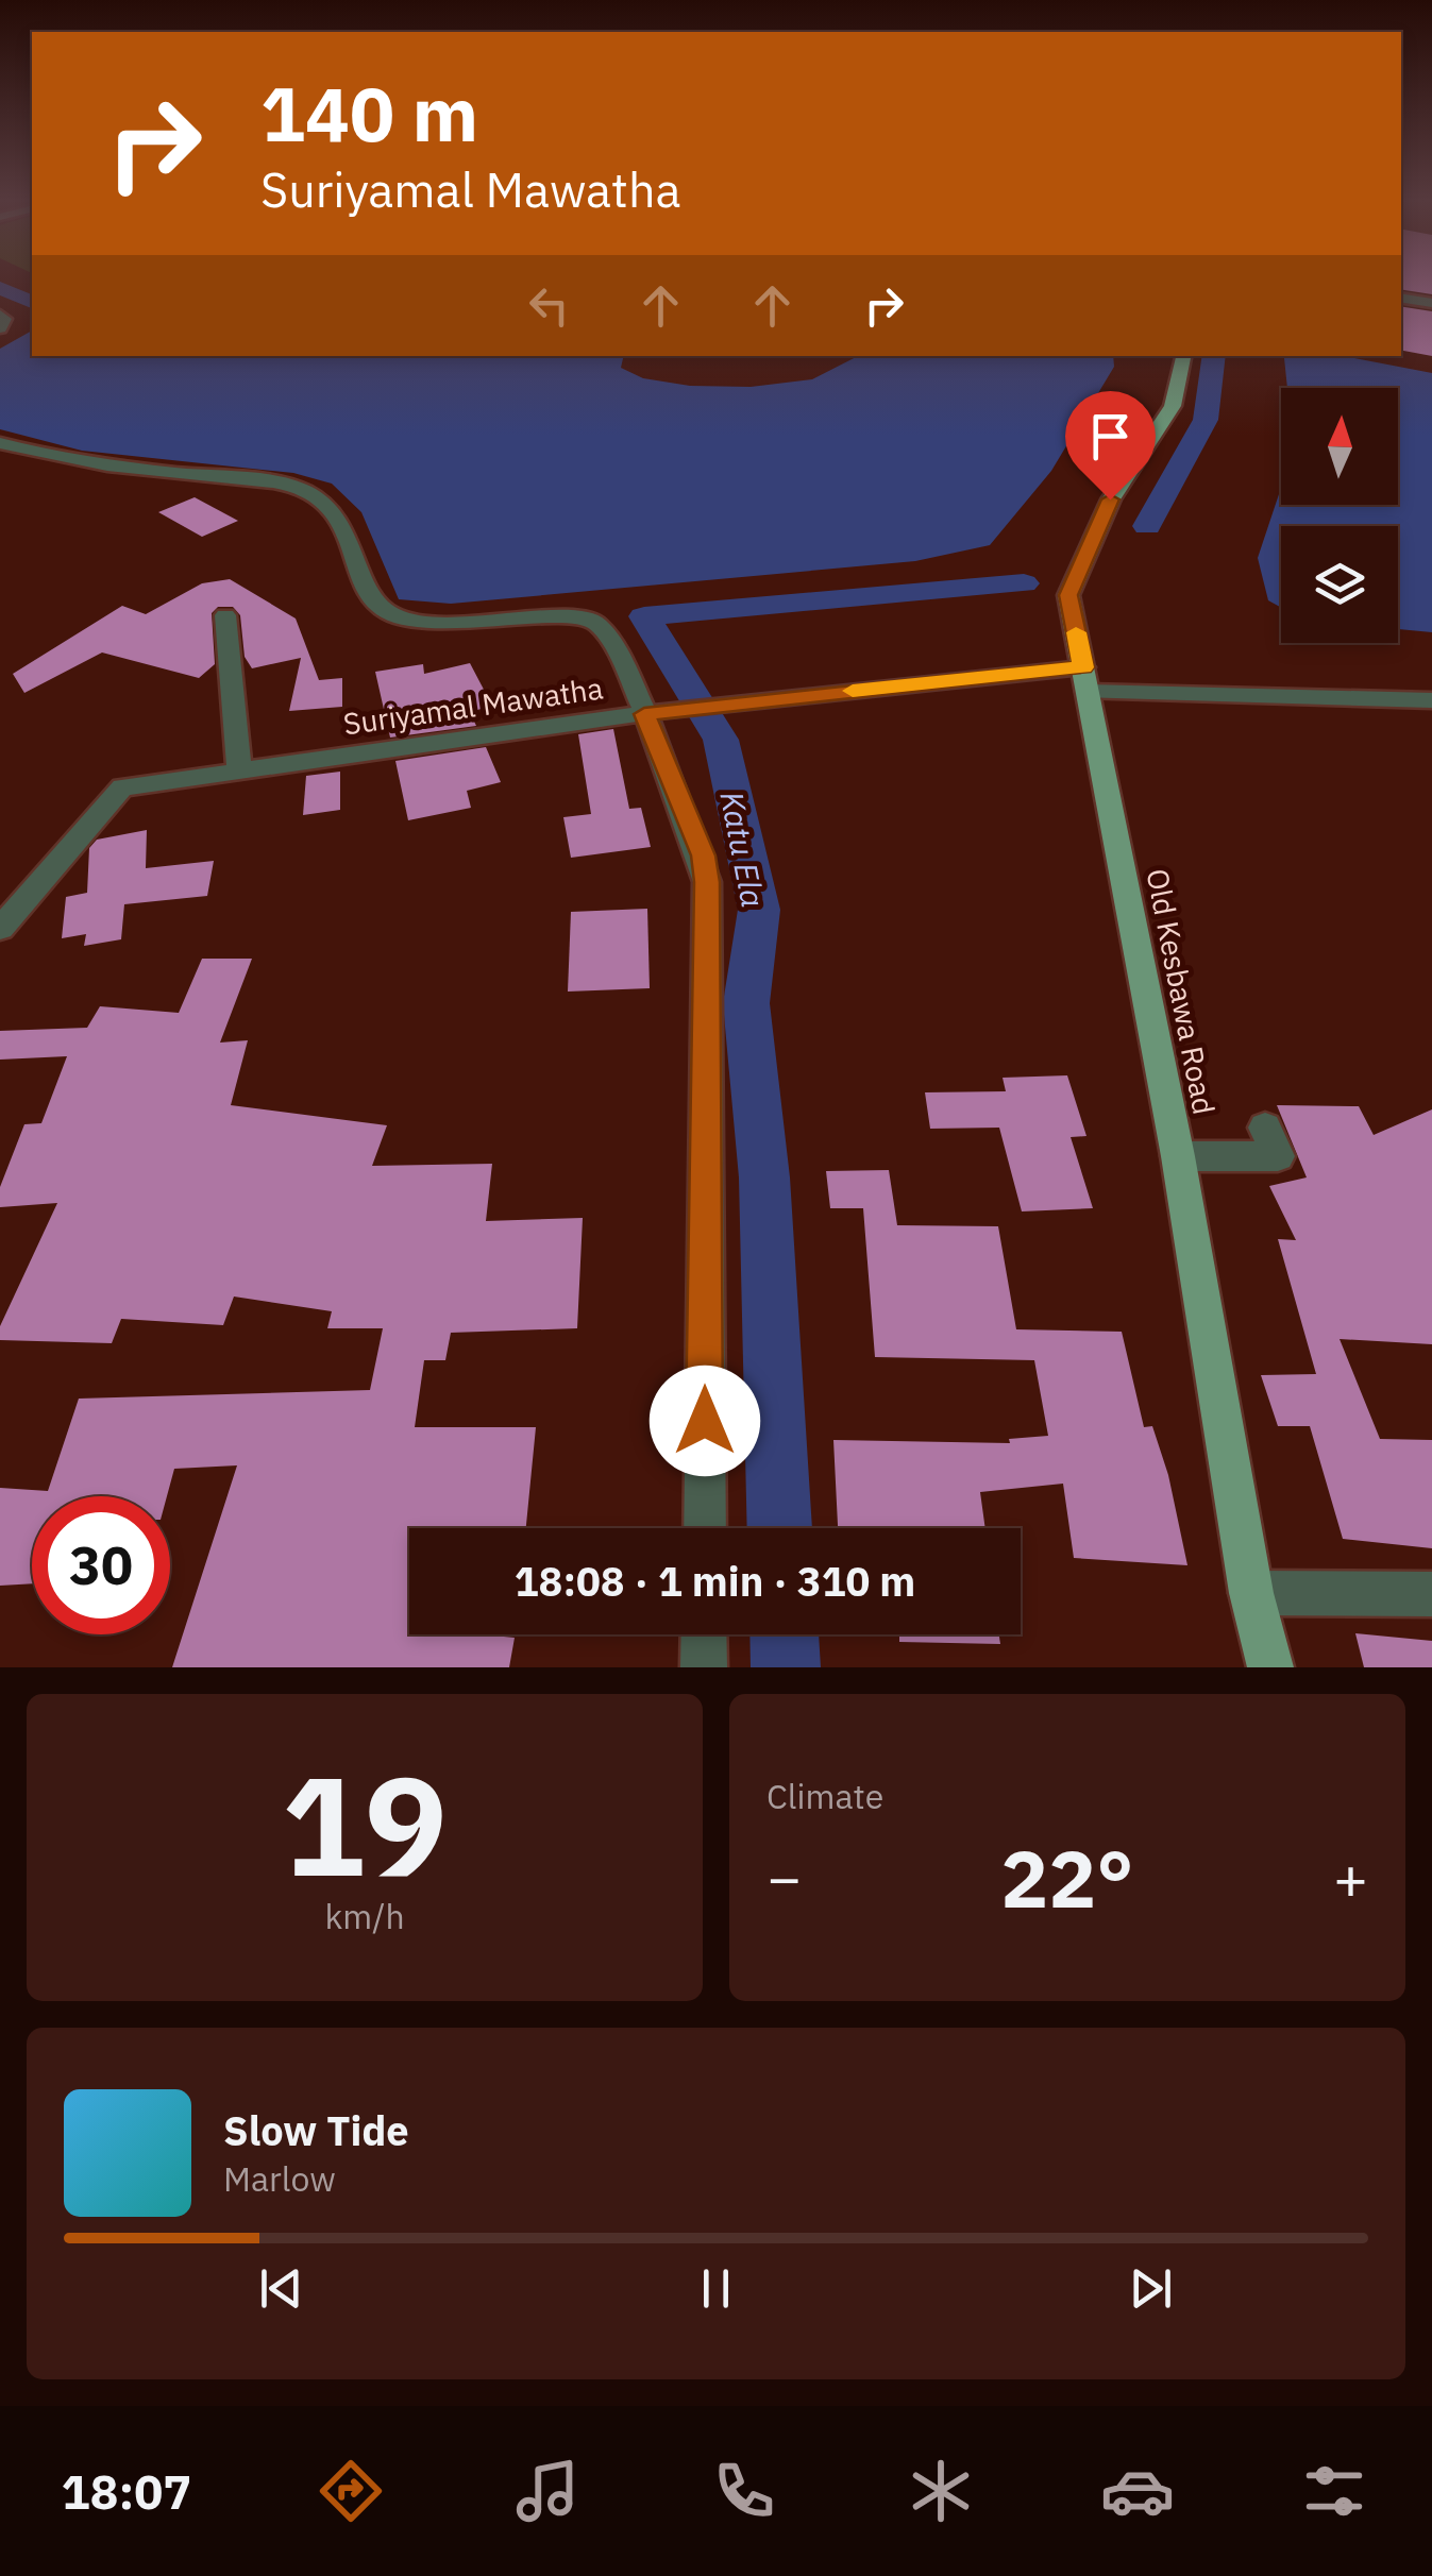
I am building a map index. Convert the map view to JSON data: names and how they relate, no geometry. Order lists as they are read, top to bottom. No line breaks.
{"streets":{"main road":["Old Kesbawa Road"],"street":["Suriyamal Mawatha"]},"crossings":[["Suriyamal Mawatha","Old Kesbawa Road"]],"water":["Katu Ela"],"north":"top","page":{"turn":["140 m","Suriyamal Mawatha"],"limit":"30","trip":"18:08 · 1 min · 310 m","tile":[["19","km/h"],"Climate"],"heat":["−","22°","+"],"song":["Slow Tide","Marlow"],"tabs":"18:07"}}
